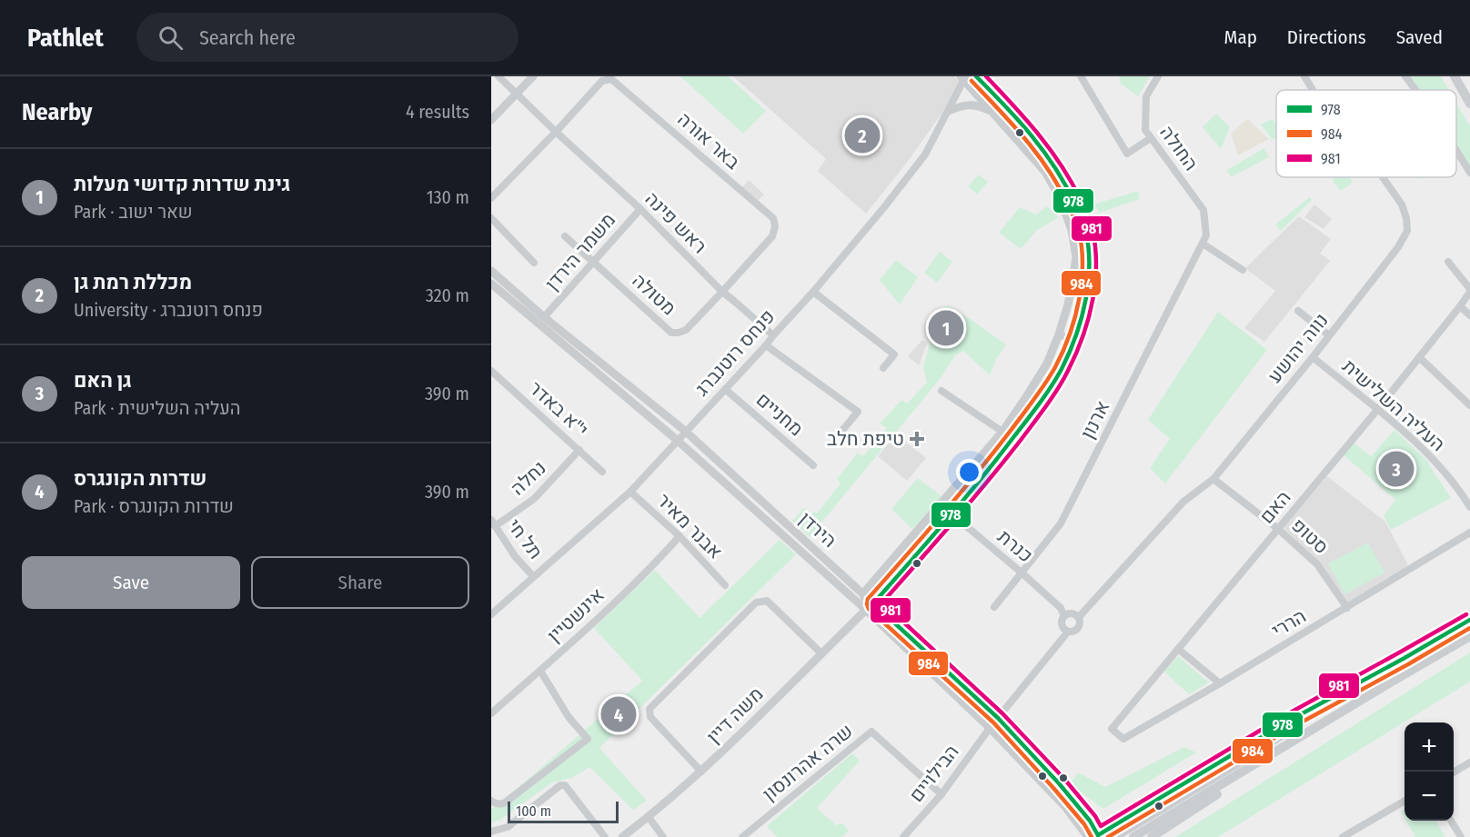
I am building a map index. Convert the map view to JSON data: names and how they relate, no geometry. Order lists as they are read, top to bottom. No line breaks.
{"streets":{"street":["באר אורה","החולה","ראש פינה","משמר הירדן","מטולה","נווה יהושע","פנחס רוטנברג","העליה השלישית","י\"א באדר","מחניים","ארנון","נחלה","האם","אבנר מאיר","הירדן","סטופ","תל חי","כנרת","אינשטיין","הררי","משה דיין","שרה אהרונסון","הבילויים"]},"crossings":[["באר אורה","ראש פינה"],["באר אורה","מטולה"],["החולה","ארנון"],["ראש פינה","משמר הירדן"],["ראש פינה","מטולה"],["ראש פינה","פנחס רוטנברג"],["משמר הירדן","מטולה"],["משמר הירדן","הירדן"],["נווה יהושע","העליה השלישית"],["נווה יהושע","סטופ"],["נווה יהושע","כנרת"],["פנחס רוטנברג","מחניים"],["פנחס רוטנברג","אבנר מאיר"],["פנחס רוטנברג","הירדן"],["פנחס רוטנברג","תל חי"],["העליה השלישית","האם"],["י\"א באדר","נחלה"],["ארנון","כנרת"],["נחלה","תל חי"],["האם","סטופ"],["האם","הררי"],["אבנר מאיר","אינשטיין"],["הירדן","משה דיין"],["הירדן","הבילויים"],["סטופ","הררי"],["כנרת","משה דיין"],["שרה אהרונסון","הבילויים"]],"places":{"health":["טיפת חלב"]},"lines":["transit line 978","transit line 981","transit line 984"],"legend":["978","984","981"],"scale_bar":"100 m","page":{"header":"Pathlet","search":"Search here","nav":["Map","Directions","Saved"],"heading":["Nearby","4 results"],"pins":["2","1","3","4"],"list":[{"mark":"1","name":"גינת שדרות קדושי מעלות","note":"Park · שאר ישוב","value":"130 m"},{"mark":"2","name":"מכללת רמת גן","note":"University · פנחס רוטנברג","value":"320 m"},{"mark":"3","name":"גן האם","note":"Park · העליה השלישית","value":"390 m"},{"mark":"4","name":"שדרות הקונגרס","note":"Park · שדרות הקונגרס","value":"390 m"}],"buttons":["Save","Share"],"map_buttons":["+","−"],"scale":"100 m"}}
